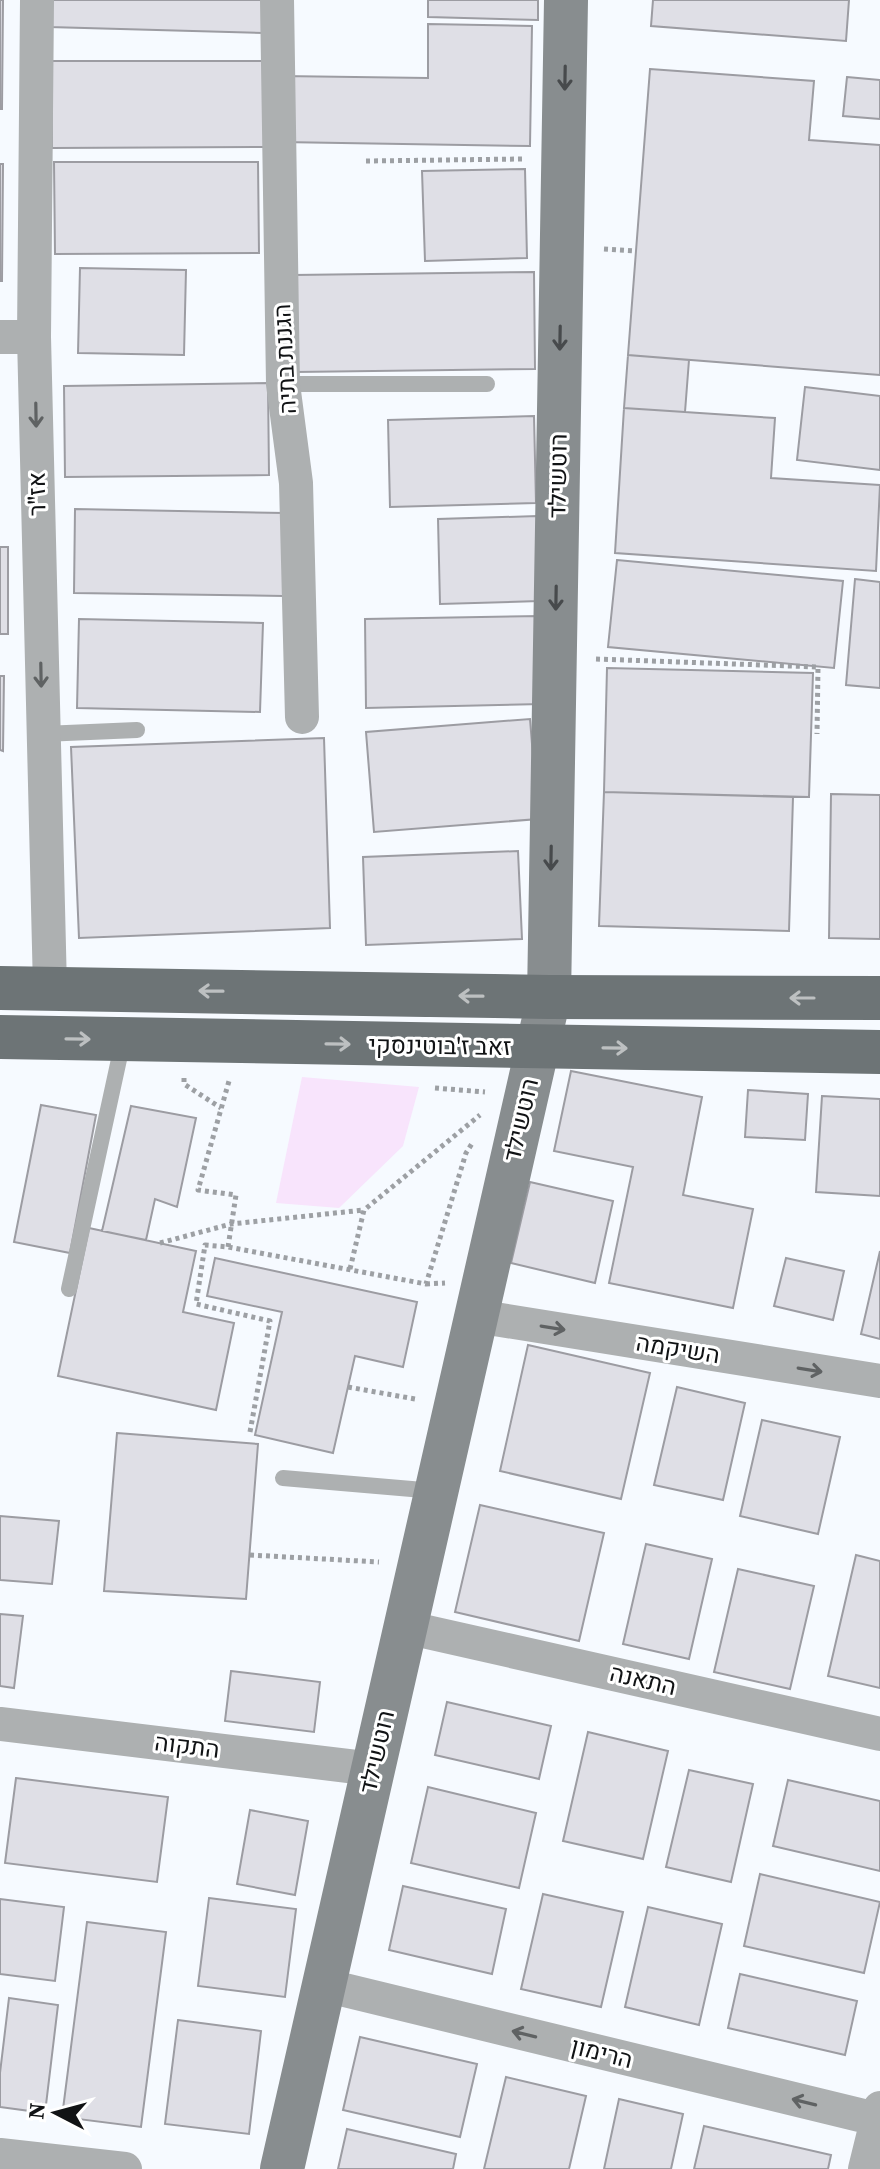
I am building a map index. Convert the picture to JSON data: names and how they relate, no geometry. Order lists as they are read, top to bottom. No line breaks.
{"streets":{"main road":["רוטשילד","זאב ז'בוטינסקי"],"street":["הגננת בתיה","אז\"ר","השיקמה","התאנה","התקוה","הרימון"]},"crossings":[["רוטשילד","זאב ז'בוטינסקי"],["רוטשילד","השיקמה"],["רוטשילד","התאנה"],["רוטשילד","התקוה"],["רוטשילד","הרימון"],["אז\"ר","זאב ז'בוטינסקי"]],"one_way":["רוטשילד","אז\"ר","השיקמה","הרימון"],"north":"left"}
